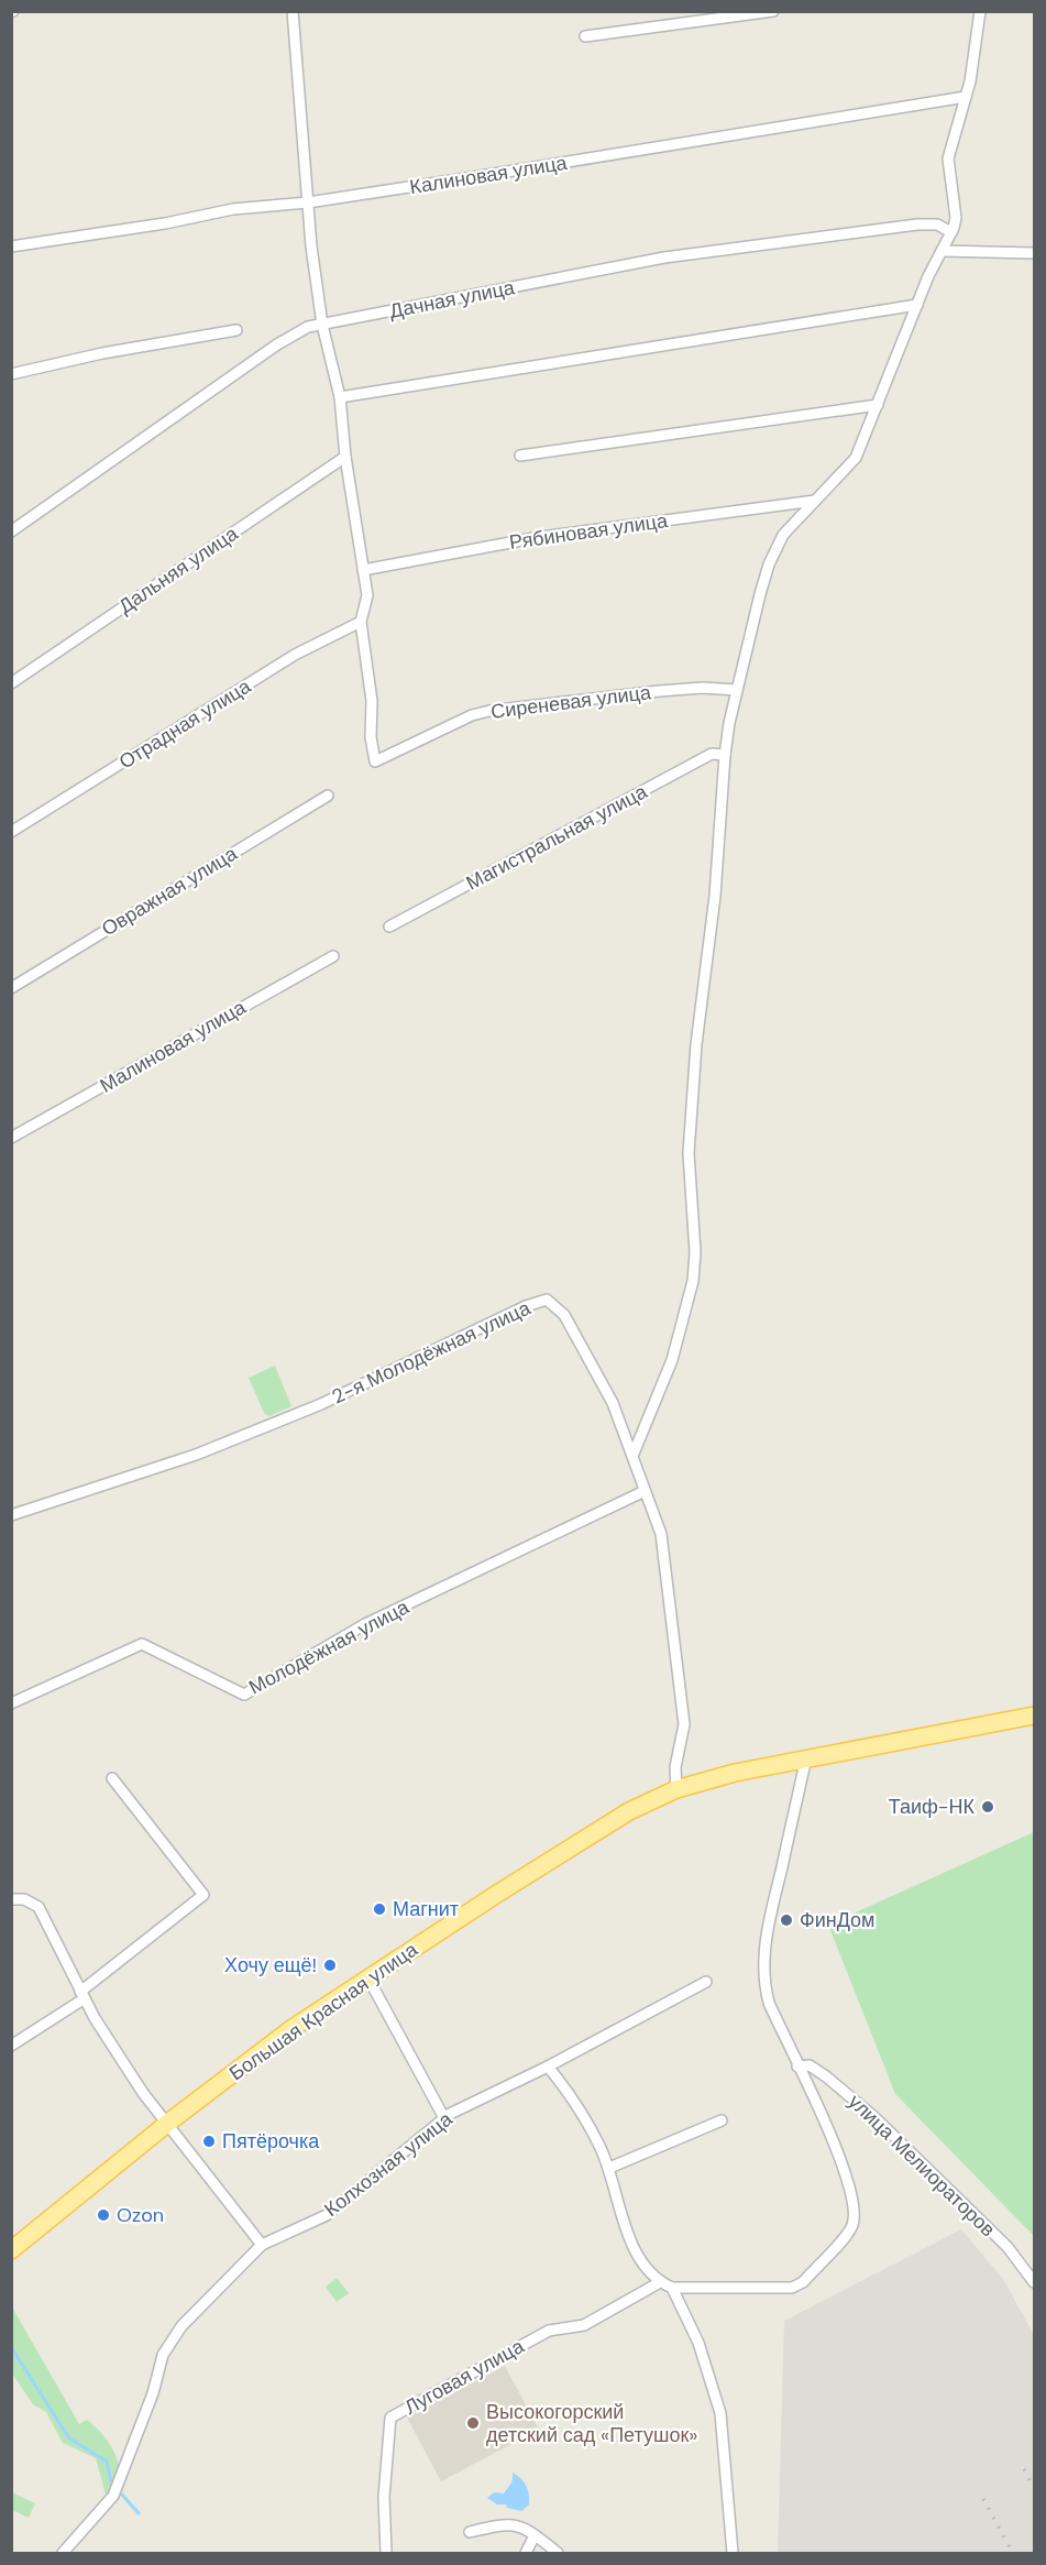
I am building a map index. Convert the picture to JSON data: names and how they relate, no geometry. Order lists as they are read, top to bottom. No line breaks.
{"streets":{"main road":["Большая Красная улица"],"street":["Калиновая улица","Дачная улица","Рябиновая улица","Дальняя улица","Сиреневая улица","Отрадная улица","Магистральная улица","Овражная улица","Малиновая улица","2-я Молодёжная улица","Молодёжная улица","Колхозная улица","улица Мелиораторов","Луговая улица"]},"crossings":[["Сиреневая улица","Отрадная улица"],["2-я Молодёжная улица","Молодёжная улица"],["2-я Молодёжная улица","Большая Красная улица"]],"places":["Таиф-НК","Магнит","ФинДом","Хочу ещё!","Пятёрочка","Ozon","Высокогорский детский сад «Петушок»"]}
